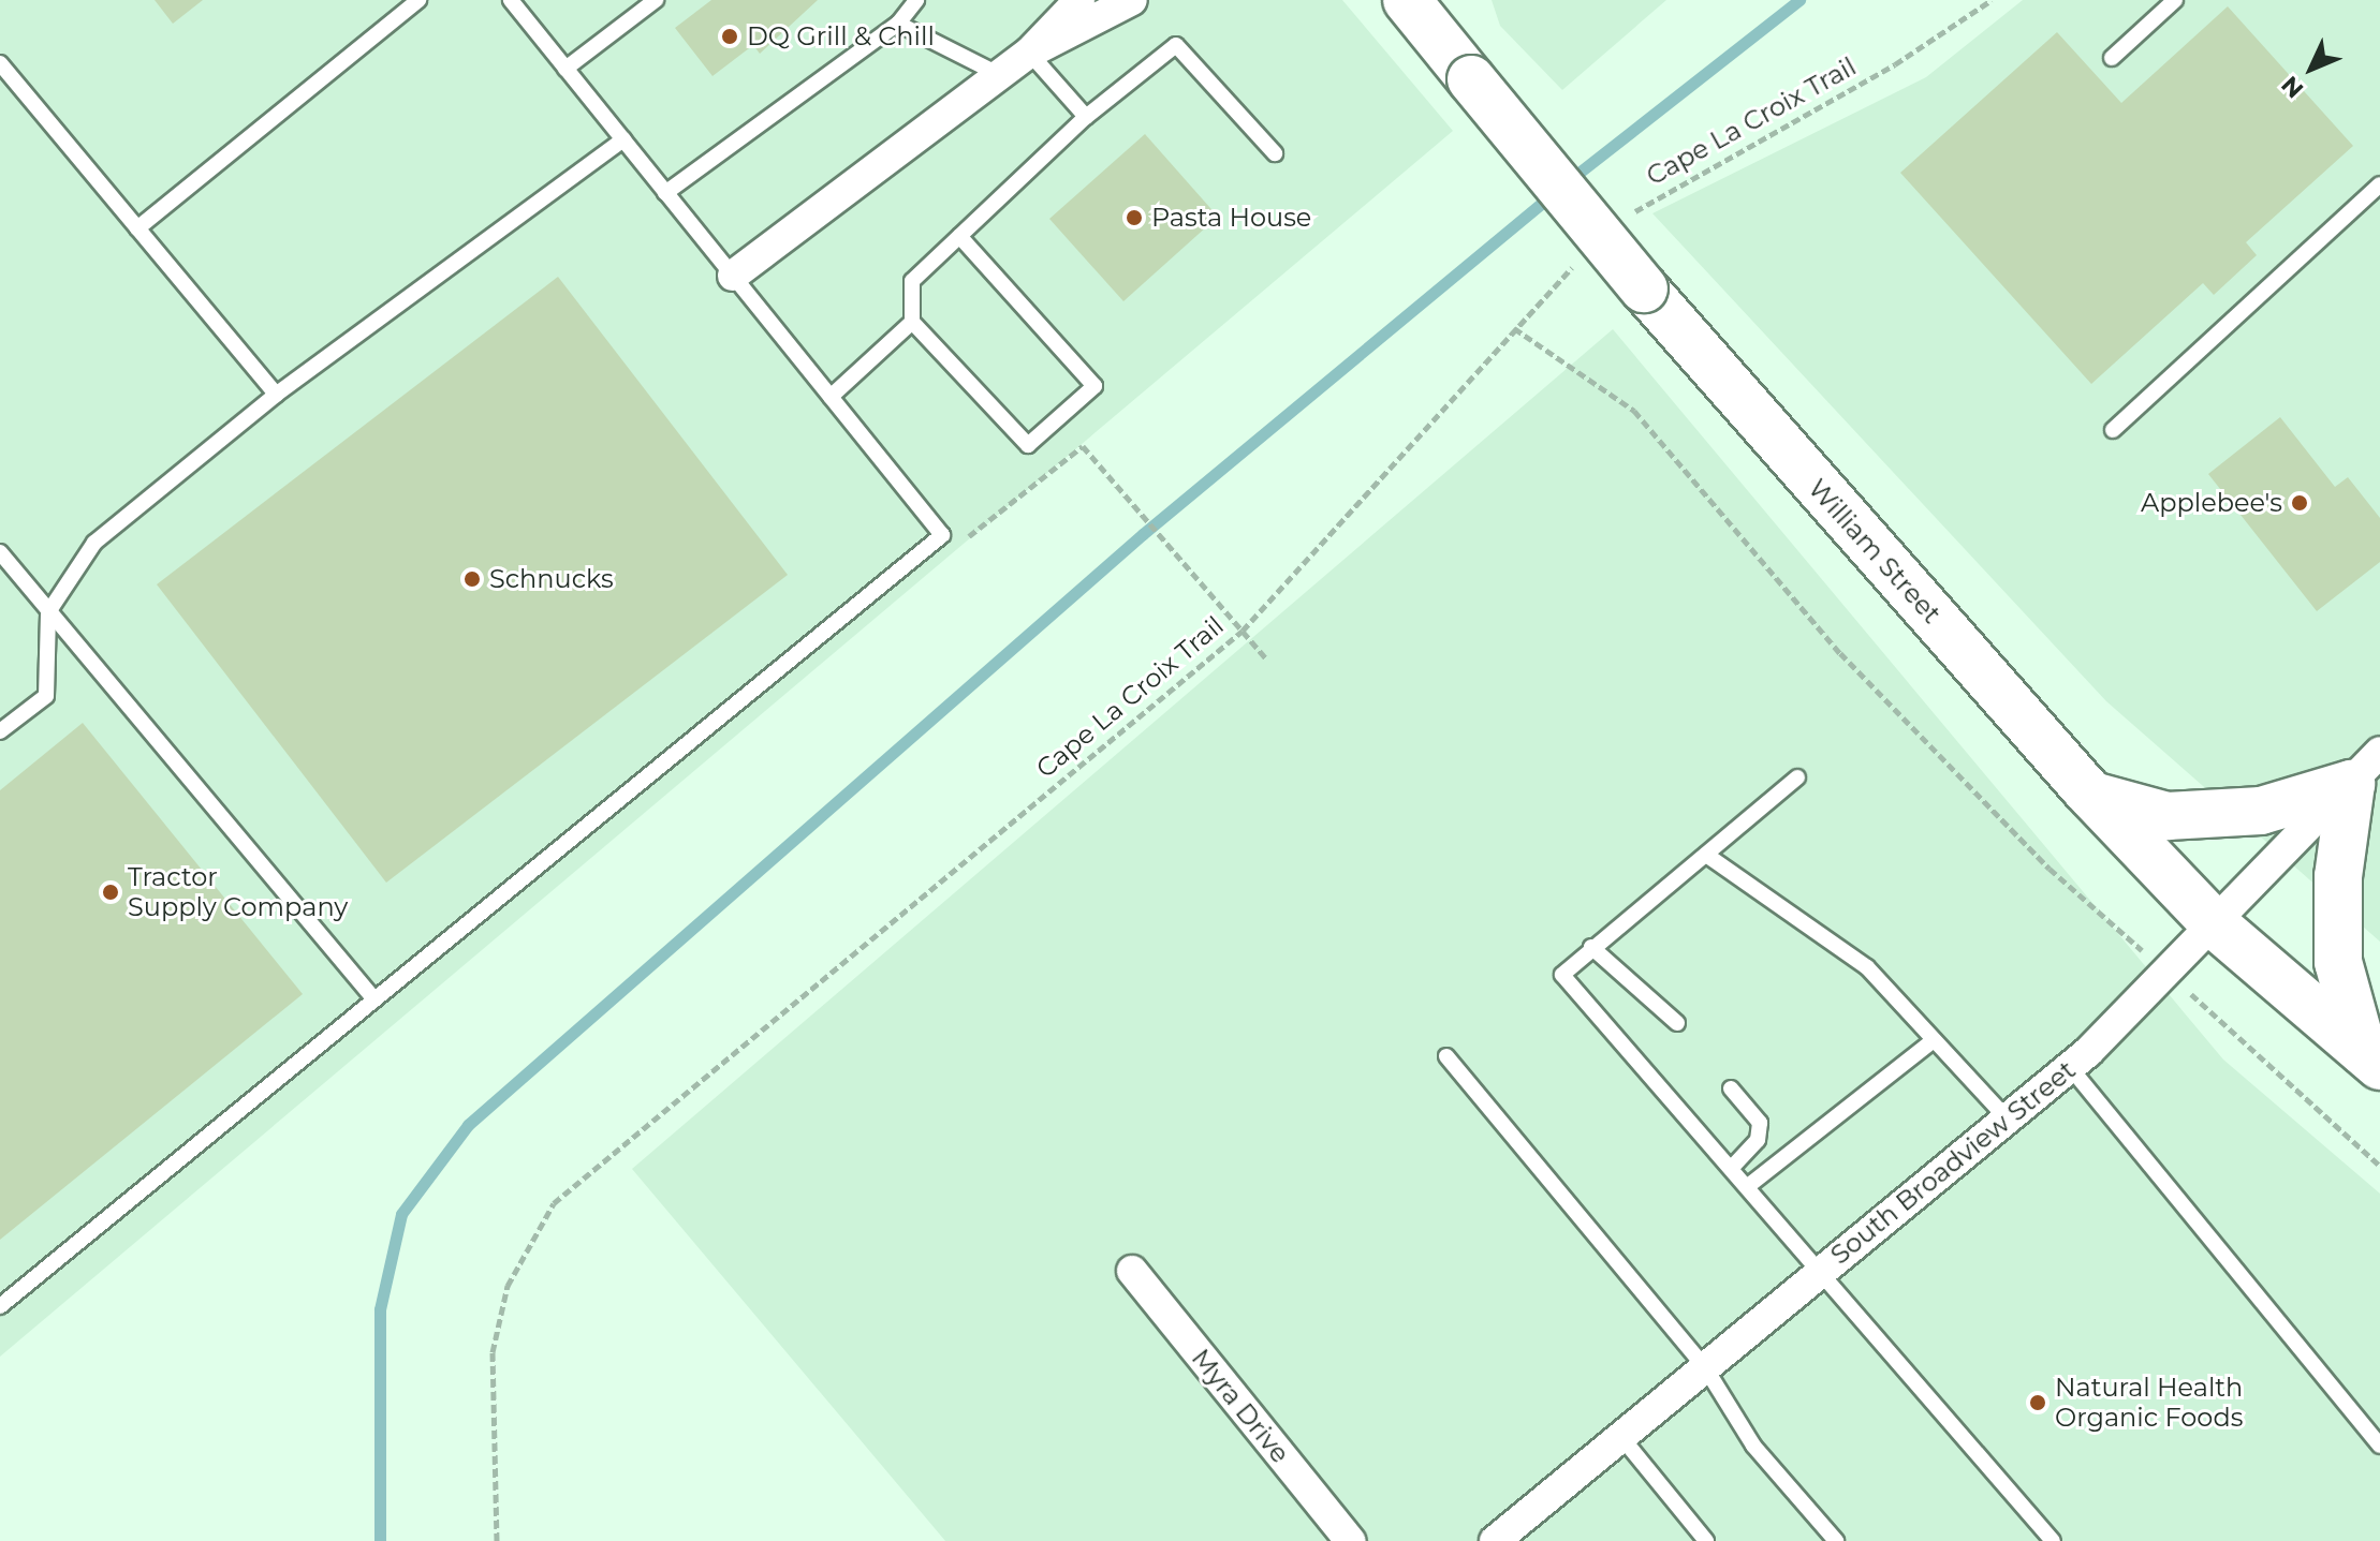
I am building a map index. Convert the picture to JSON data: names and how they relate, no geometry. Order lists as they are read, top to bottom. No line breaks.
{"streets":{"main road":["William Street"],"street":["South Broadview Street","Myra Drive"],"path":["Cape La Croix Trail"]},"crossings":[["William Street","South Broadview Street"]],"places":["DQ Grill & Chill","Pasta House","Applebee's","Schnucks","Tractor Supply Company","Natural Health Organic Foods"],"north":"bottom left"}
